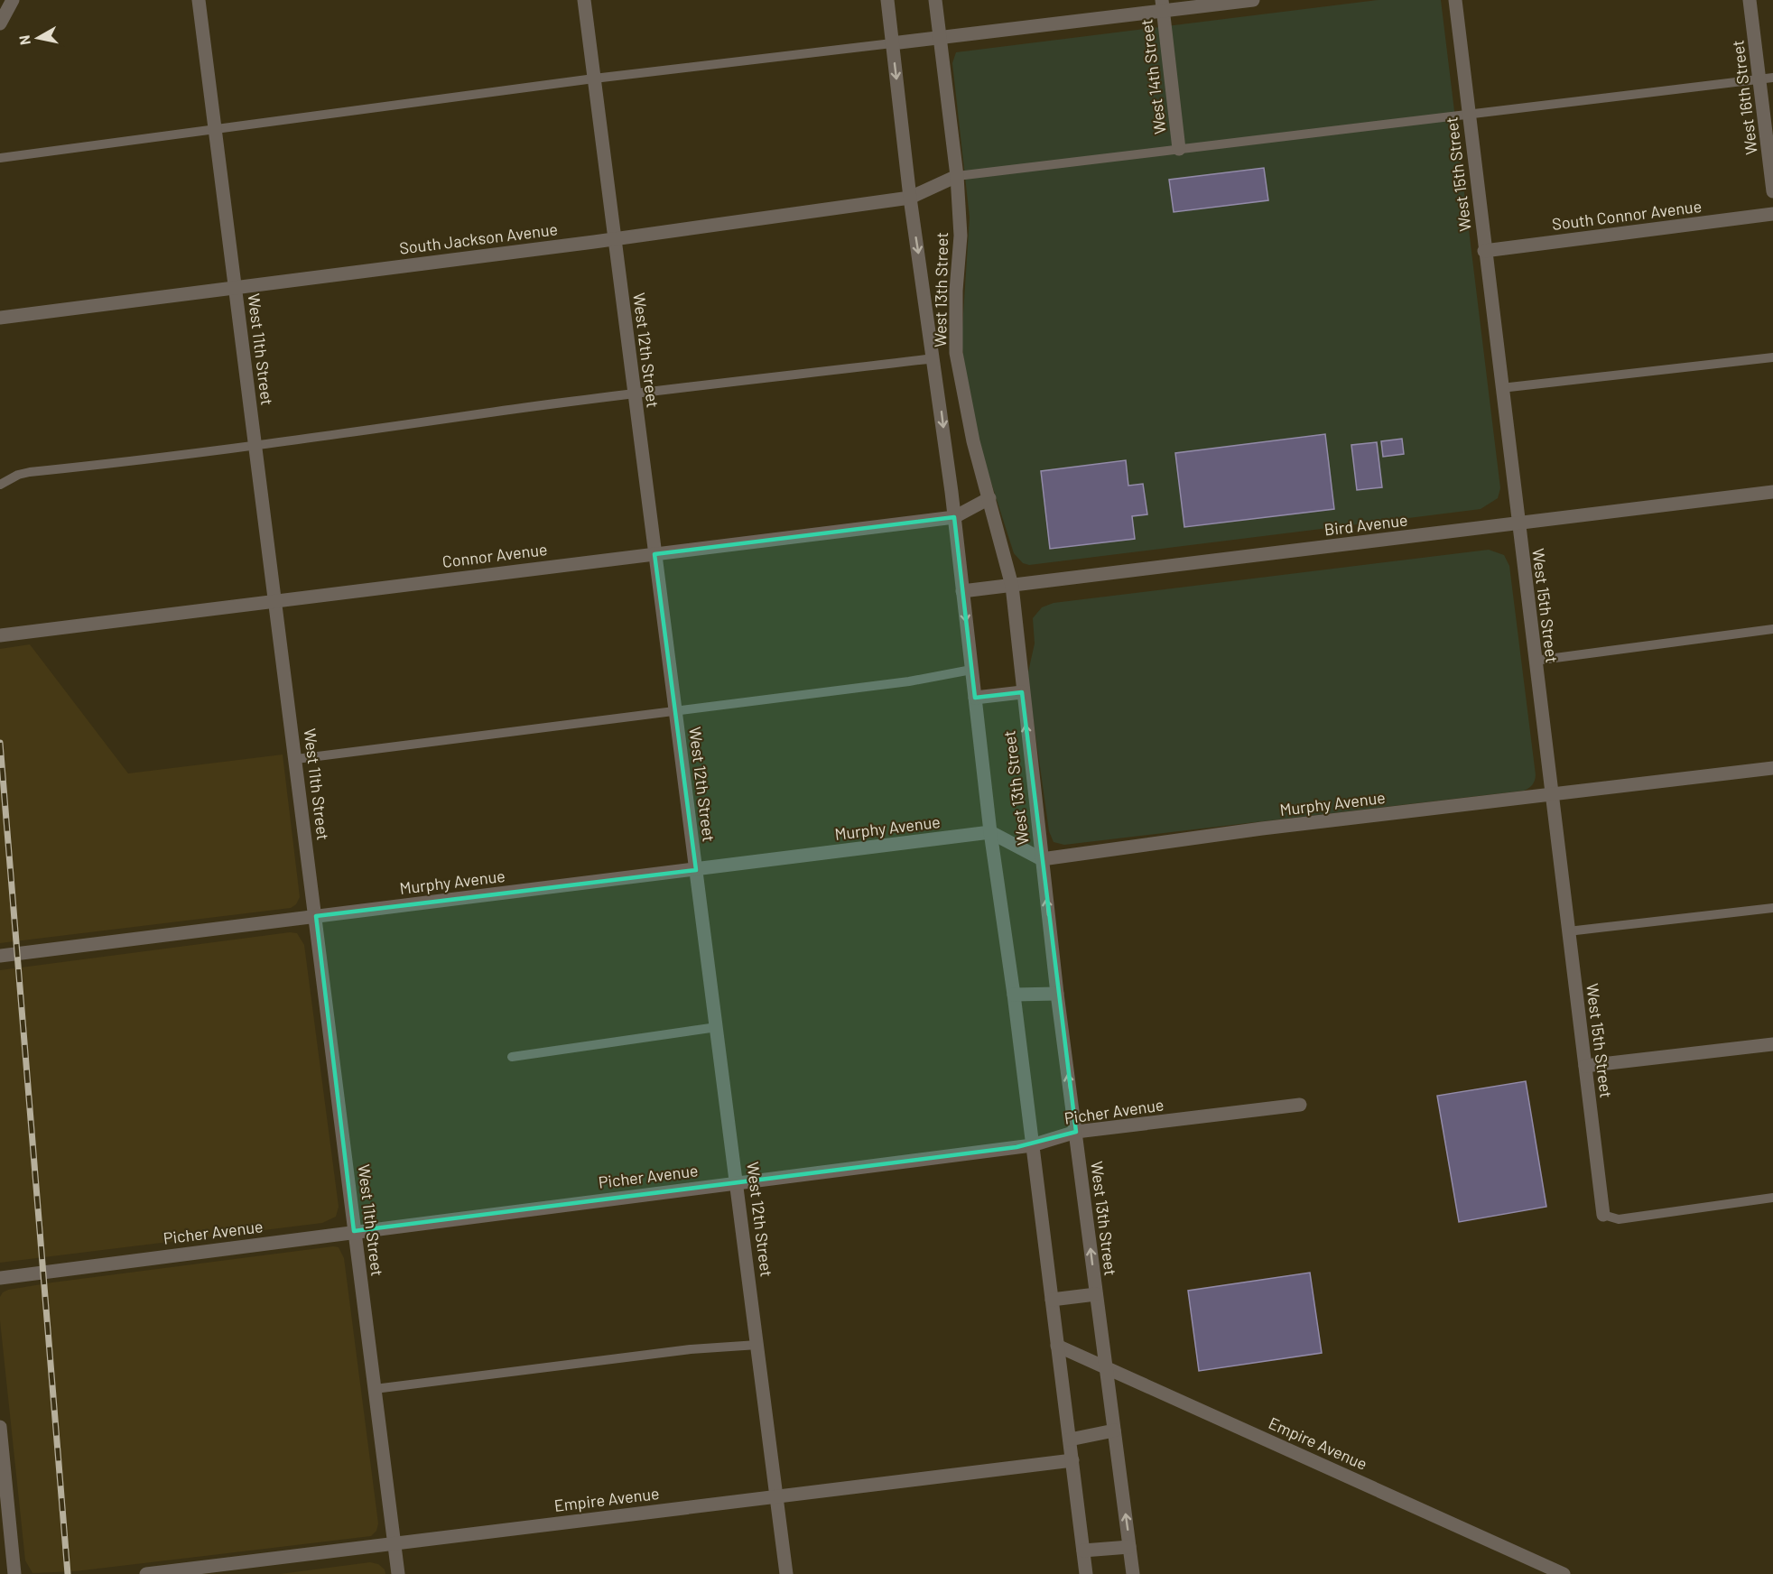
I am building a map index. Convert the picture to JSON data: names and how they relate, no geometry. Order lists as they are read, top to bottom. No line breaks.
{"streets":{"street":["West 14th Street","West 16th Street","West 15th Street","South Connor Avenue","South Jackson Avenue","West 13th Street","West 11th Street","West 12th Street","Bird Avenue","Connor Avenue","Murphy Avenue","Picher Avenue","Empire Avenue"]},"crossings":[["West 15th Street","South Connor Avenue"],["West 15th Street","Bird Avenue"],["West 15th Street","Murphy Avenue"],["South Jackson Avenue","West 13th Street"],["South Jackson Avenue","West 11th Street"],["South Jackson Avenue","West 12th Street"],["West 13th Street","Bird Avenue"],["West 13th Street","Connor Avenue"],["West 13th Street","Murphy Avenue"],["West 13th Street","Picher Avenue"],["West 13th Street","Empire Avenue"],["West 11th Street","Connor Avenue"],["West 11th Street","Murphy Avenue"],["West 11th Street","Picher Avenue"],["West 11th Street","Empire Avenue"],["West 12th Street","Connor Avenue"],["West 12th Street","Murphy Avenue"],["West 12th Street","Picher Avenue"],["West 12th Street","Empire Avenue"]],"north":"left"}
